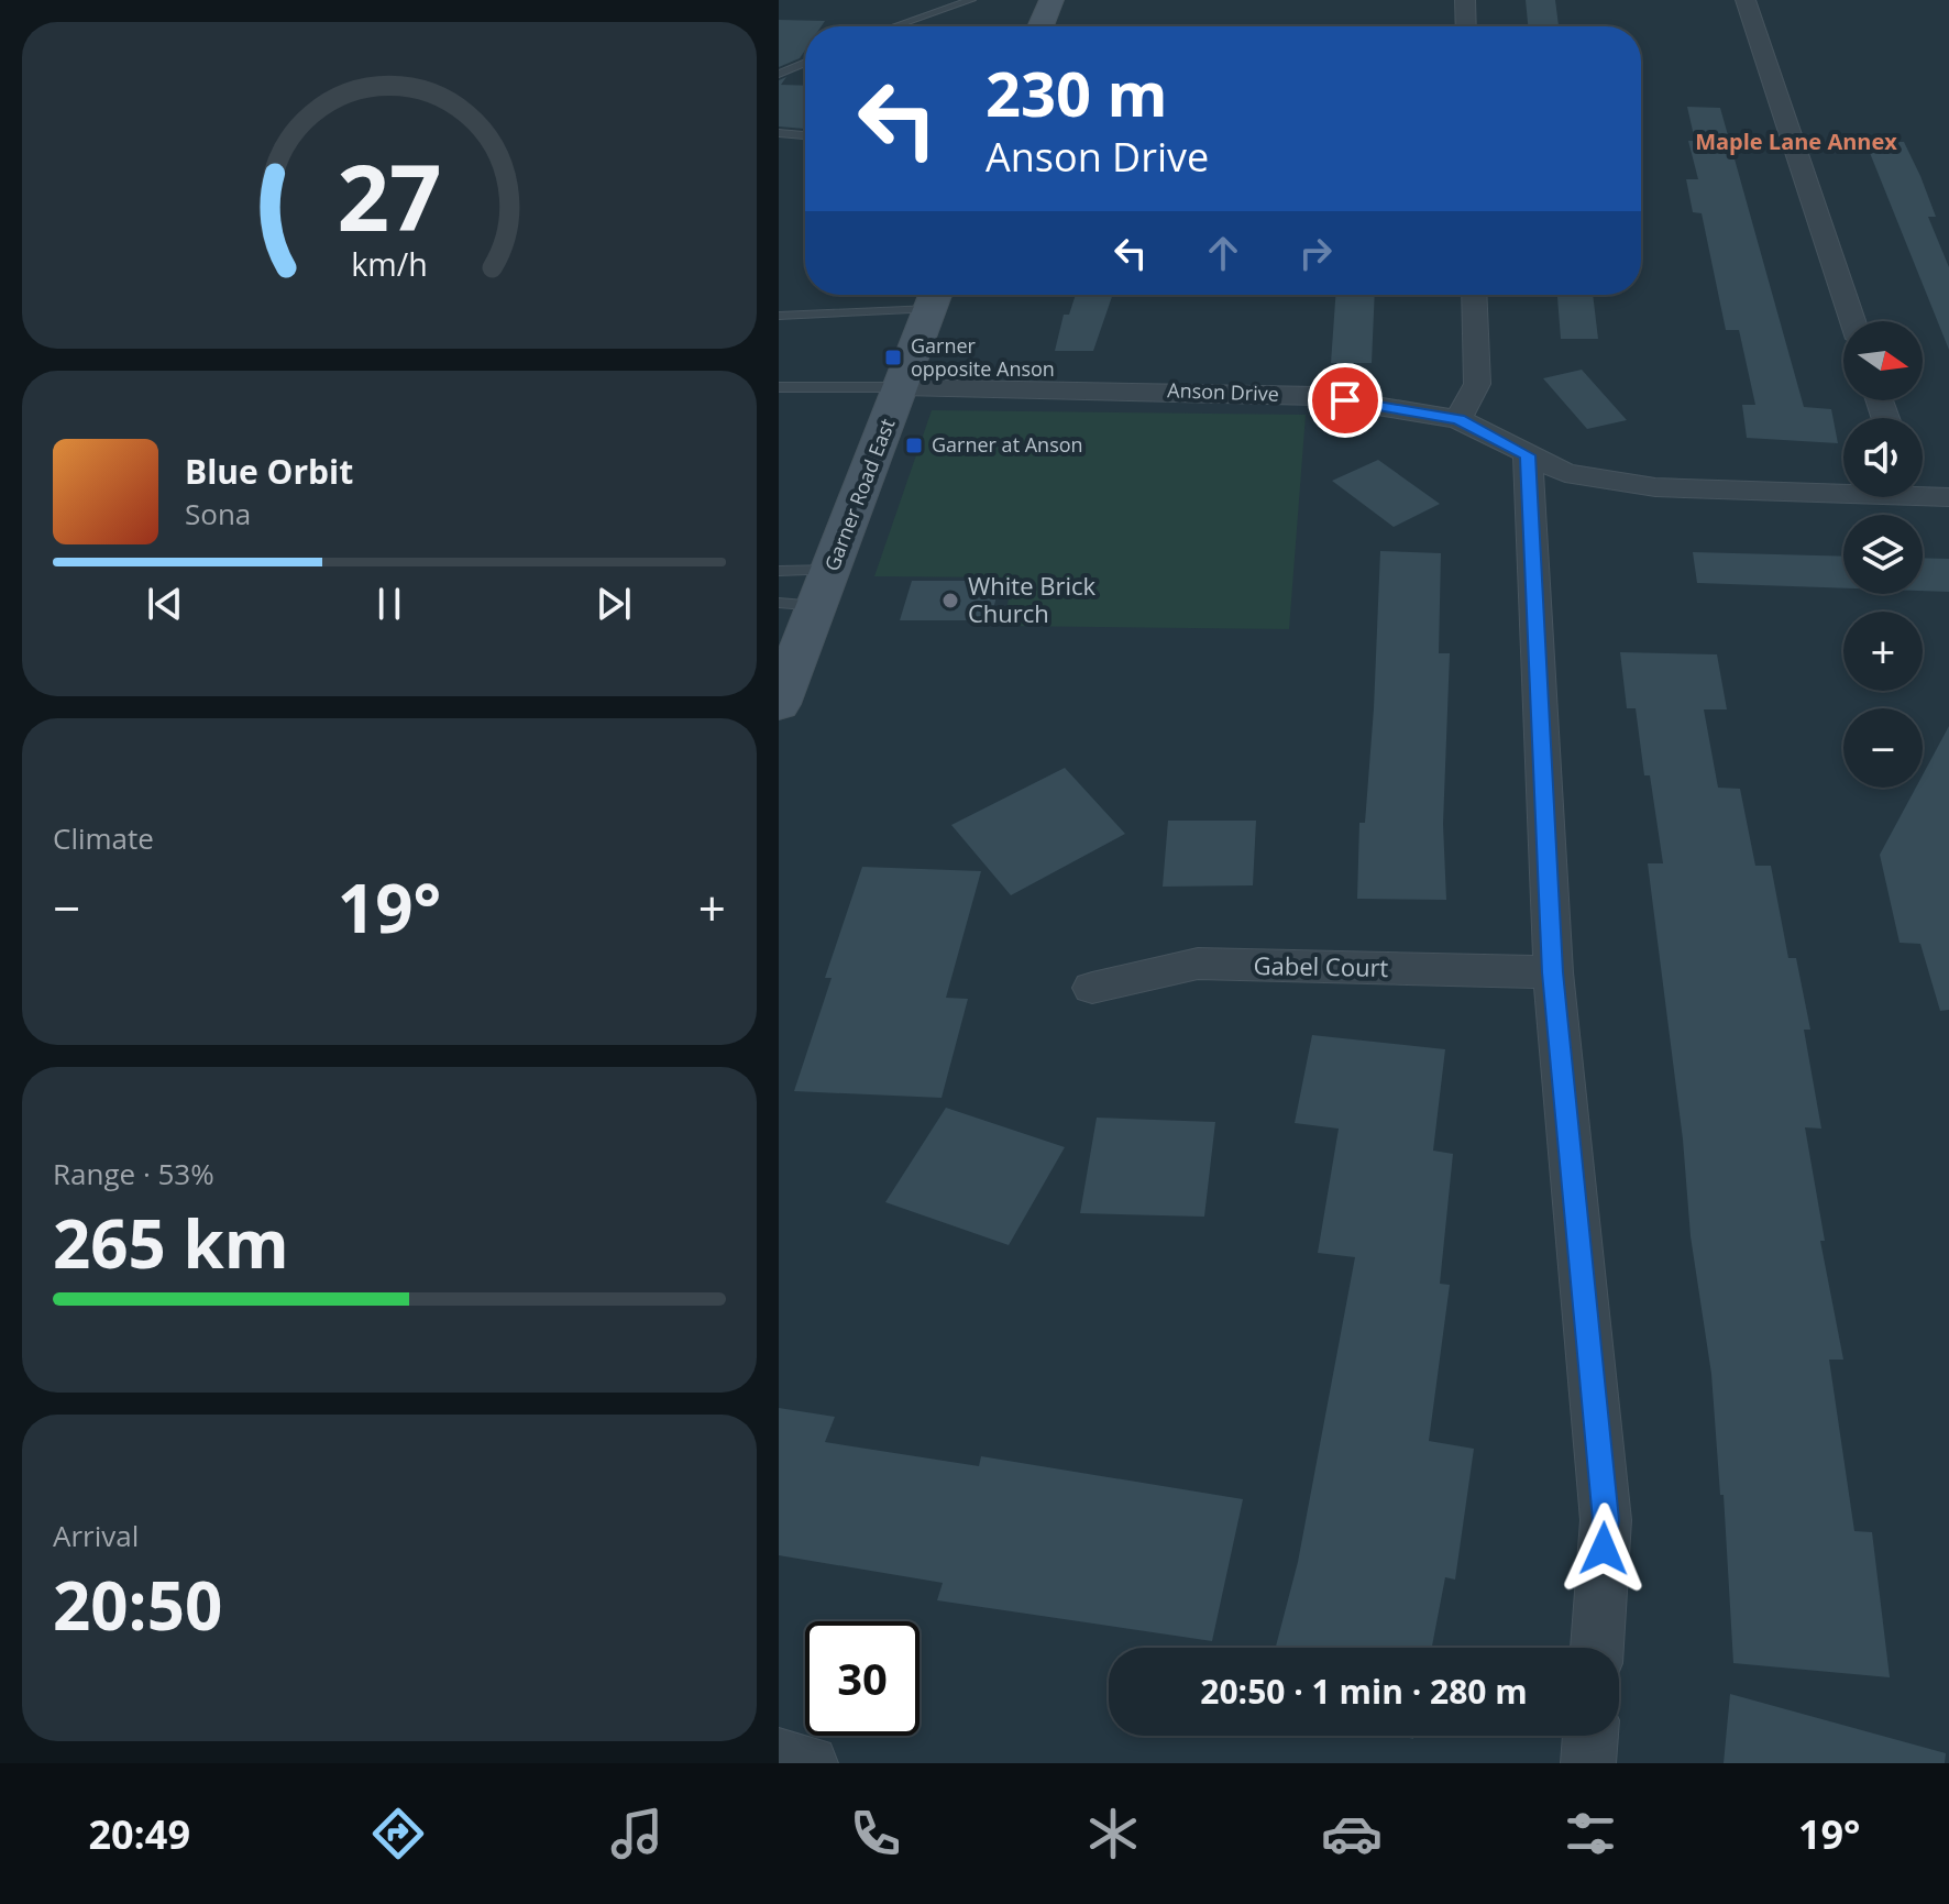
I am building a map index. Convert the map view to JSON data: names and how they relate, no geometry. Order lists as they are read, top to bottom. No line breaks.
{"streets":{"main road":["Garner Road East"],"street":["Anson Drive","Gabel Court"]},"crossings":[["Anson Drive","Garner Road East"]],"districts":["Maple Lane Annex"],"places":{"transit":["Garner opposite Anson","Garner at Anson"],"other":["White Brick Church"]},"north":"right","page":{"turn":["230 m","Anson Drive"],"map_buttons":["+","−"],"song":["Blue Orbit","Sona"],"tile":["Climate",["Range · 53%","265 km"],["Arrival","20:50"]],"heat":["−","19°","+"],"limit":"30","trip":"20:50 · 1 min · 280 m","tabs":["20:49","19°"],"gauge":["27","km/h"]}}
